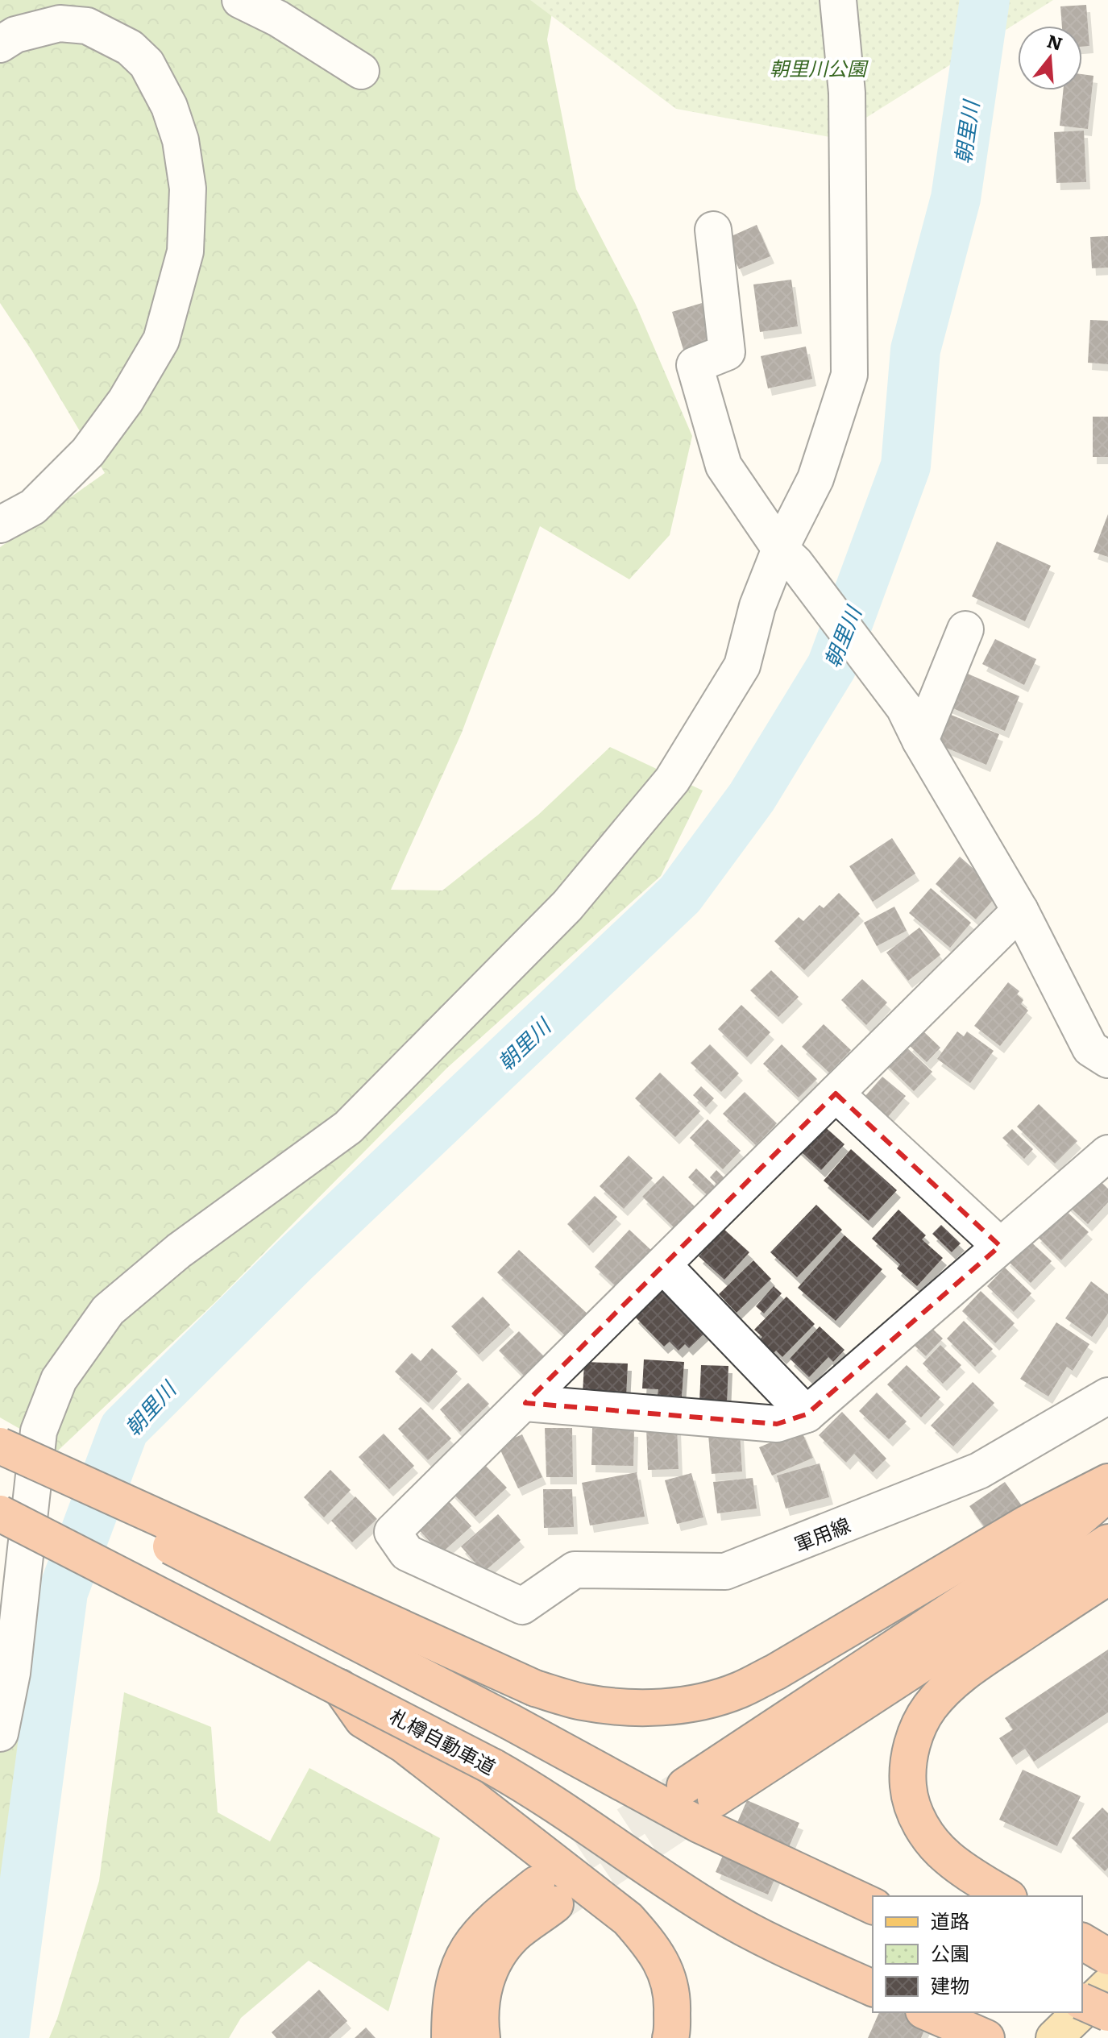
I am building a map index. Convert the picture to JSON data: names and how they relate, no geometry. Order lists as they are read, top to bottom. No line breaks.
{"streets":{"highway":["札樽自動車道"],"street":["軍用線"]},"water":["朝里川"],"parks":["朝里川公園"],"legend":["道路","公園","建物"],"north":"top"}
